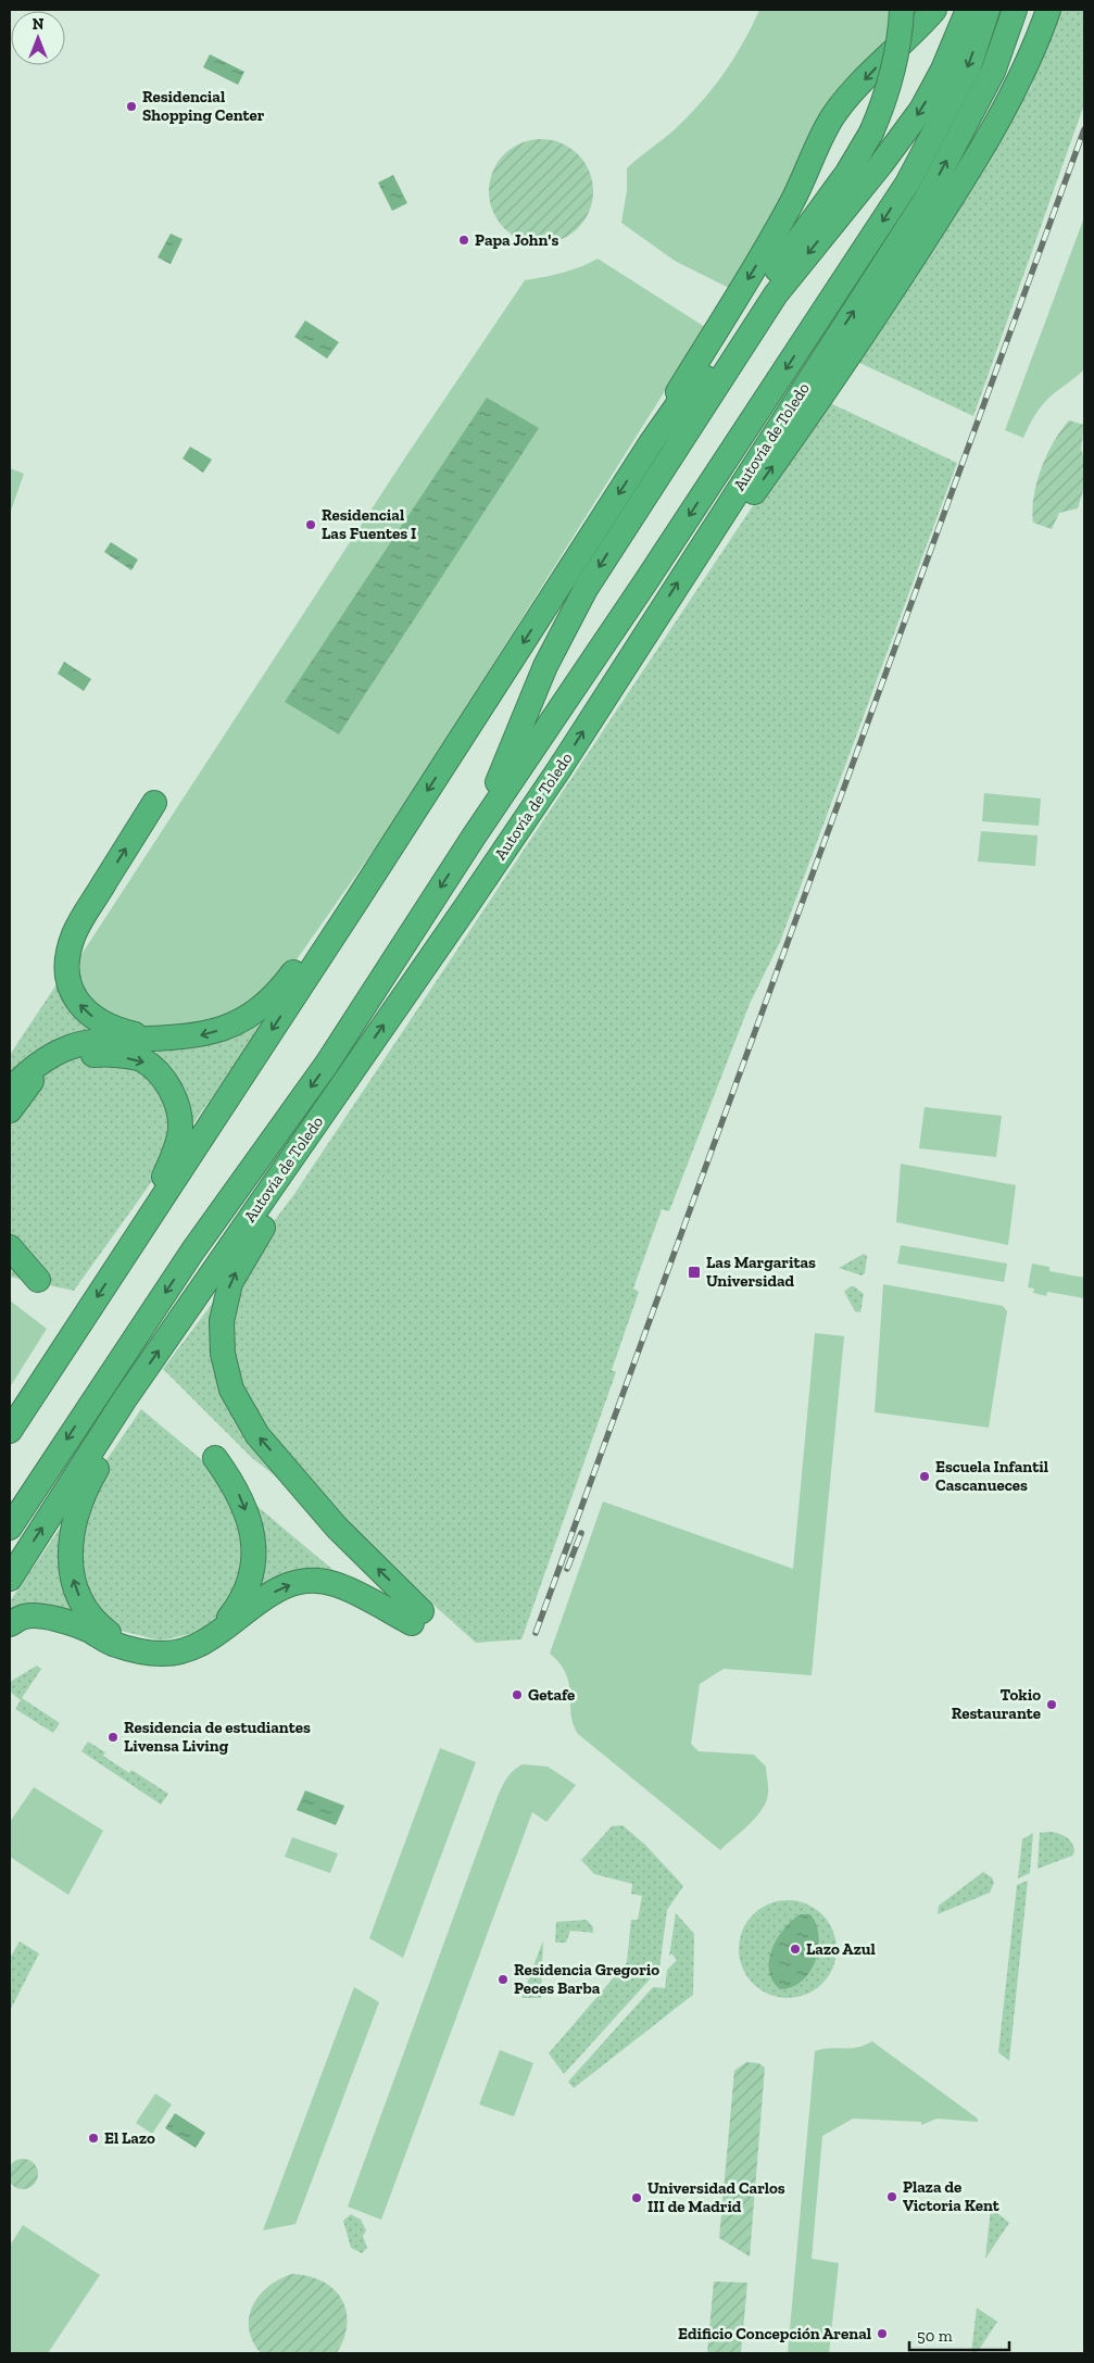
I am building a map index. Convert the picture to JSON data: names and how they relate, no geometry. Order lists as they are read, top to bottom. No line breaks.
{"streets":{"highway":["Autovía de Toledo"]},"places":{"other":["Residencial Shopping Center","Papa John's","Residencial Las Fuentes I","Escuela Infantil Cascanueces","Getafe","Tokio Restaurante","Residencia de estudiantes Livensa Living","Lazo Azul","Residencia Gregorio Peces Barba","El Lazo","Plaza de Victoria Kent","Universidad Carlos III de Madrid","Edificio Concepción Arenal"],"transit":["Las Margaritas Universidad"]},"scale_bar":"50 m","north":"top"}
